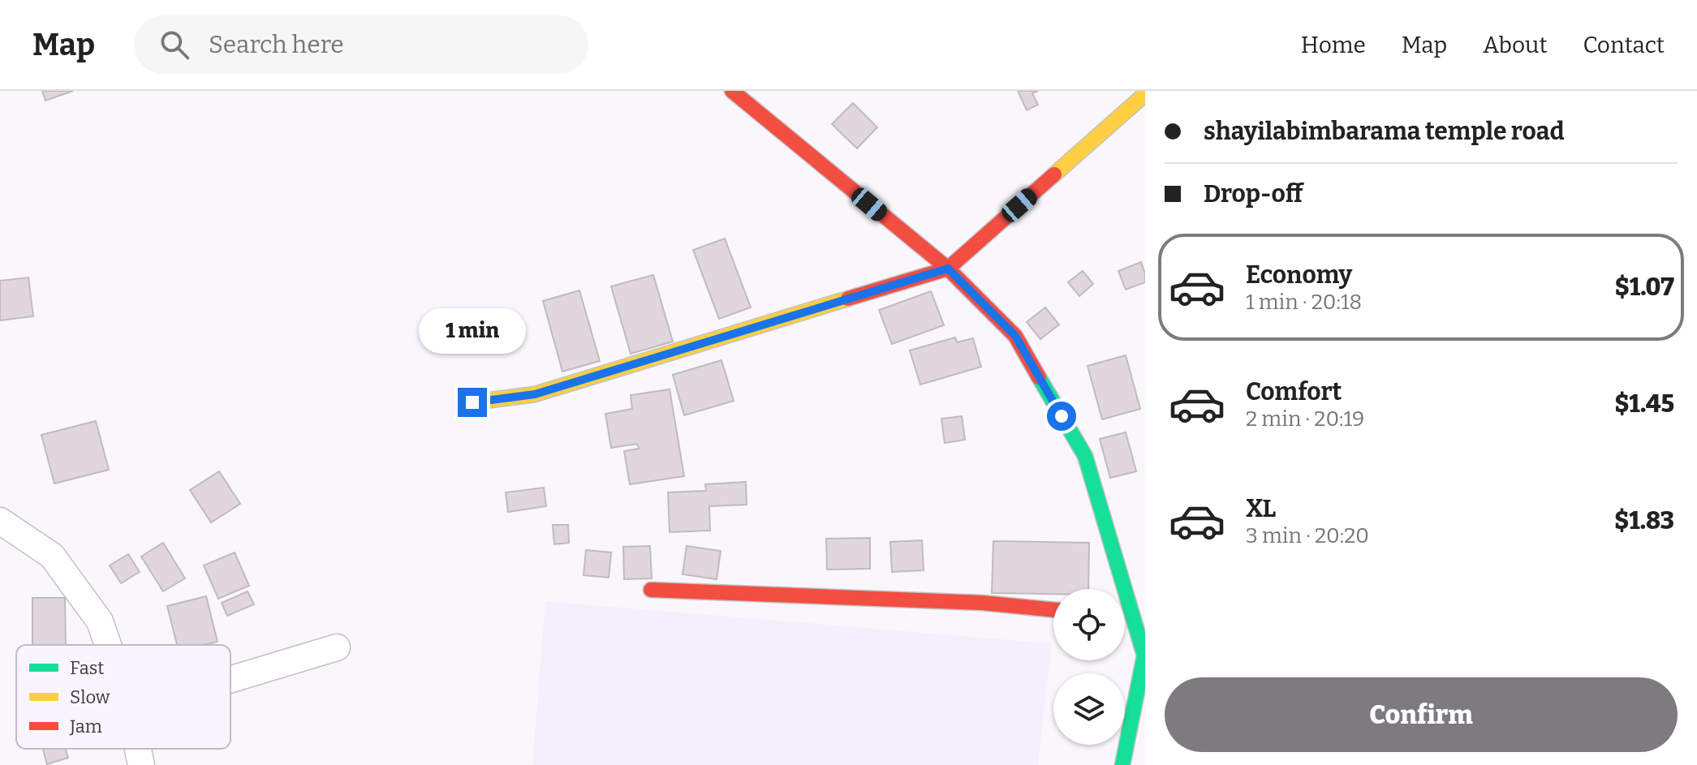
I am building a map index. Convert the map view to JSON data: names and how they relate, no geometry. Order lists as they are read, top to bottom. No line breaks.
{"legend":["Fast","Slow","Jam"],"page":{"header":"Map","search":"Search here","nav":["Home","Map","About","Contact"],"banner":["shayilabimbarama temple road","Drop-off"],"list":[{"name":"Economy","note":"1 min · 20:18","value":"$1.07"},{"name":"Comfort","note":"2 min · 20:19","value":"$1.45"},{"name":"XL","note":"3 min · 20:20","value":"$1.83"}],"bubble":"1 min","buttons":"Confirm"}}
